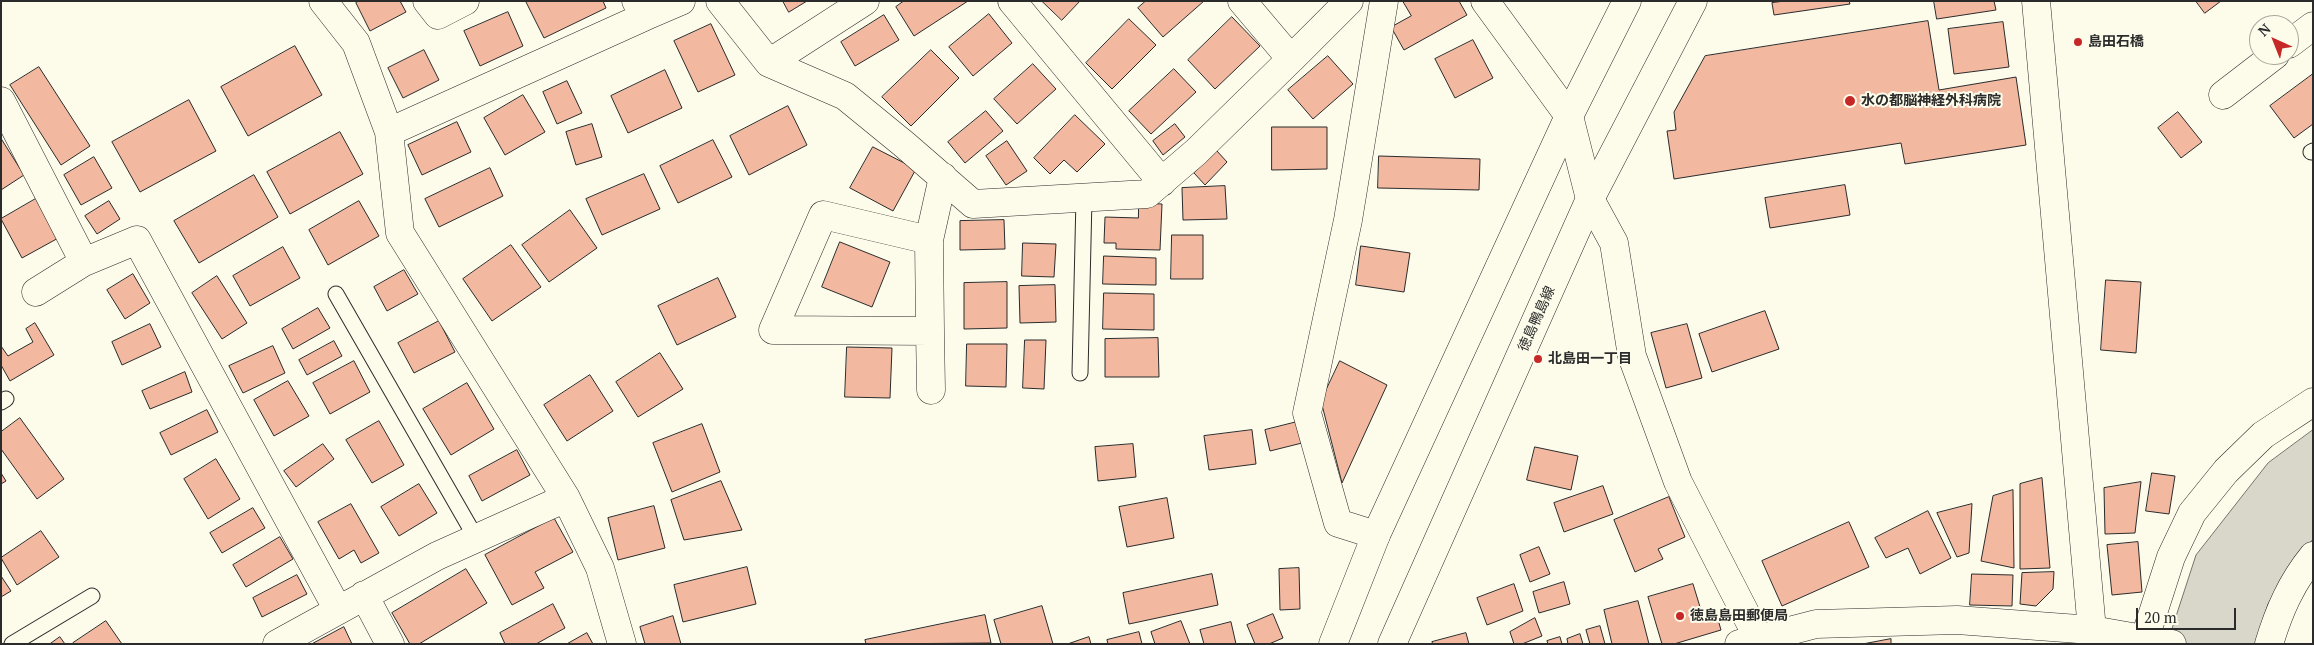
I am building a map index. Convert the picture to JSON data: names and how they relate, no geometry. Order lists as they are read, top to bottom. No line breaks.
{"streets":{"street":["徳島鴨島線"]},"places":["島田石橋","水の都脳神経外科病院","北島田一丁目","徳島島田郵便局"],"scale_bar":"20 m","north":"top left"}
